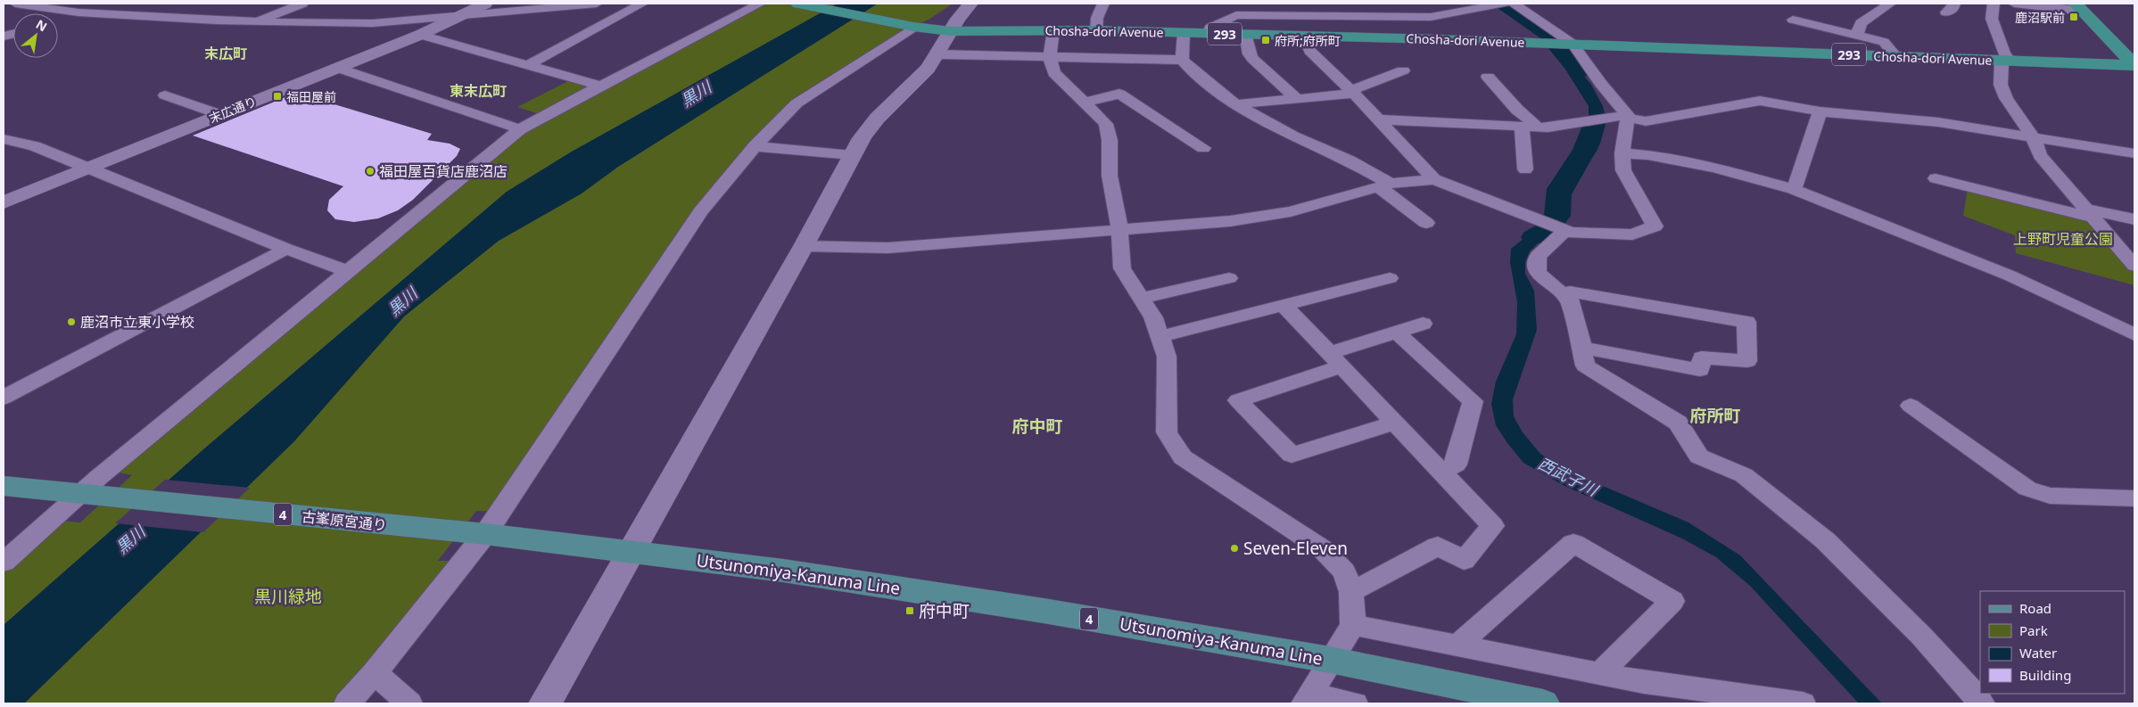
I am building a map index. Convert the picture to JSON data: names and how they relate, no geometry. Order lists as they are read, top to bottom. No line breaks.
{"streets":{"highway":["Chosha-dori Avenue","293"],"main road":["4","古峯原宮通り","Utsunomiya-Kanuma Line"],"street":["末広通り"]},"crossings":[["Chosha-dori Avenue","293"],["古峯原宮通り","Utsunomiya-Kanuma Line"]],"districts":["末広町","東末広町","府所町","府中町"],"water":["黒川","西武子川"],"parks":["上野町児童公園","黒川緑地"],"places":{"transit":["鹿沼駅前","府所;府所町","福田屋前","府中町"],"other":["福田屋百貨店鹿沼店","鹿沼市立東小学校","Seven-Eleven"]},"legend":["Road","Park","Water","Building"],"north":"top right"}
